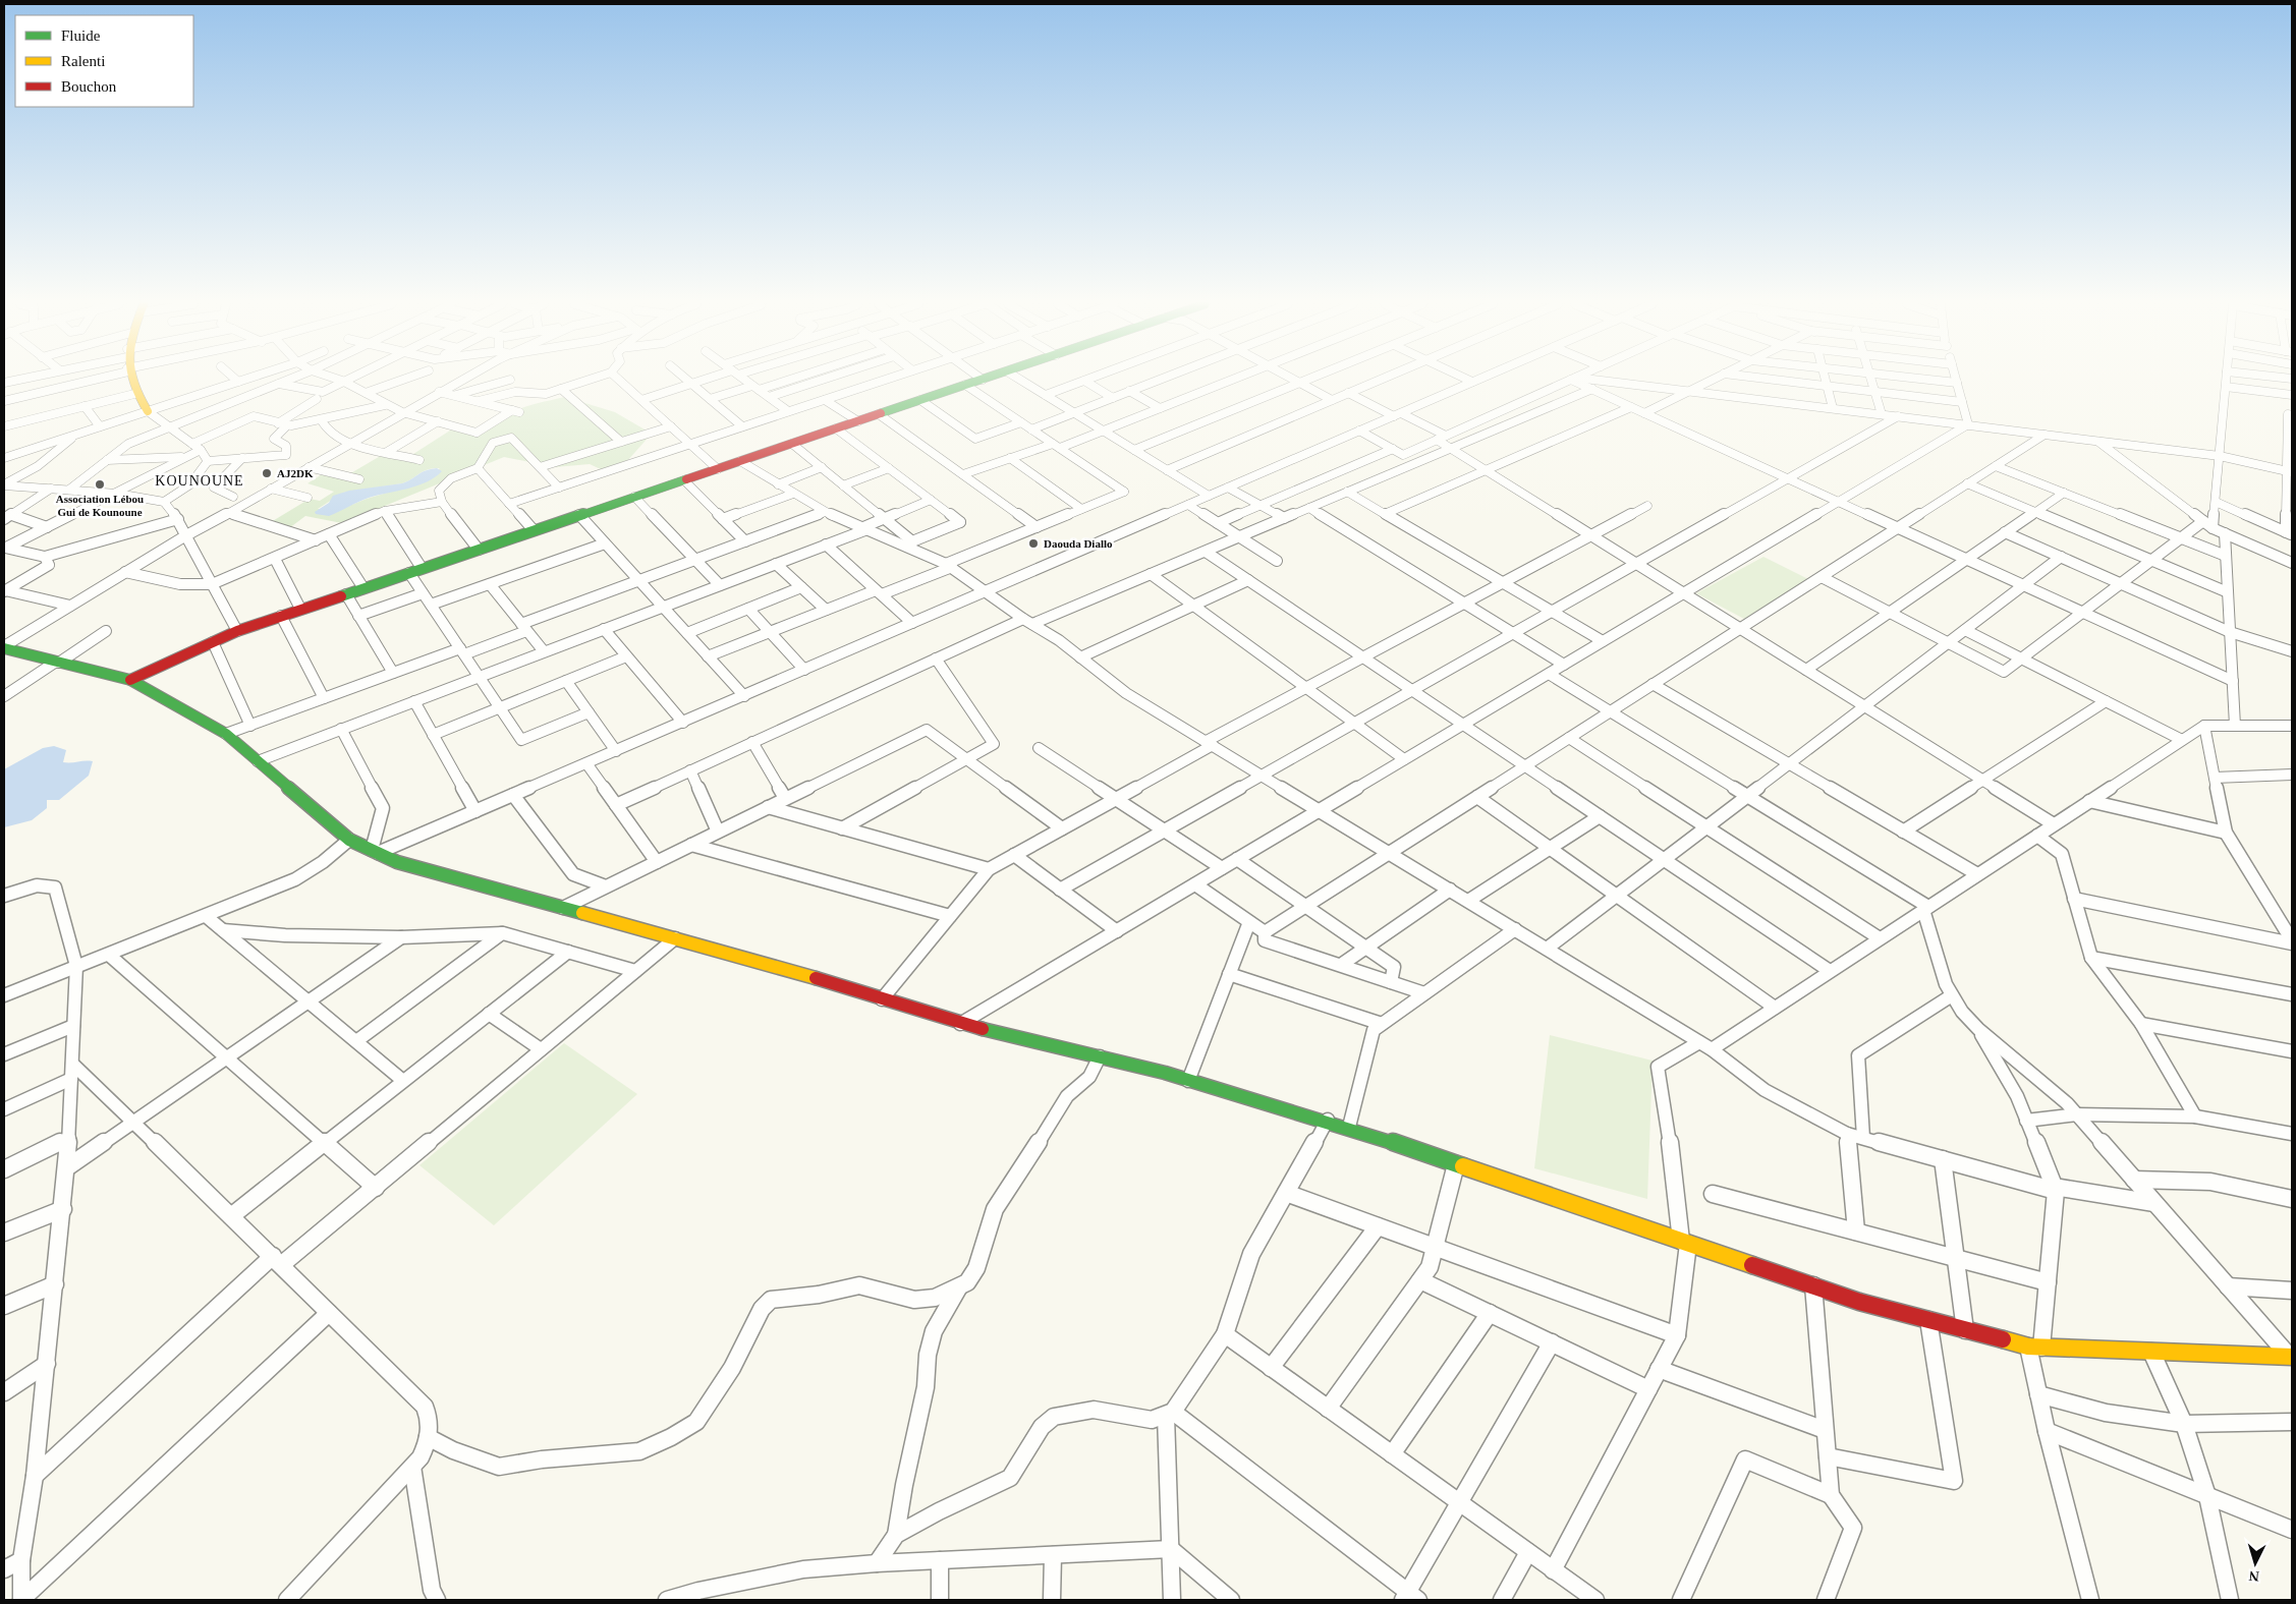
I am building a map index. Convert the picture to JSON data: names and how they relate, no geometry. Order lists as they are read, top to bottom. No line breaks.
{"districts":["KOUNOUNE"],"places":["AJ2DK","Association Lébou Gui de Kounoune","Daouda Diallo"],"legend":["Fluide","Ralenti","Bouchon"],"north":"bottom"}
